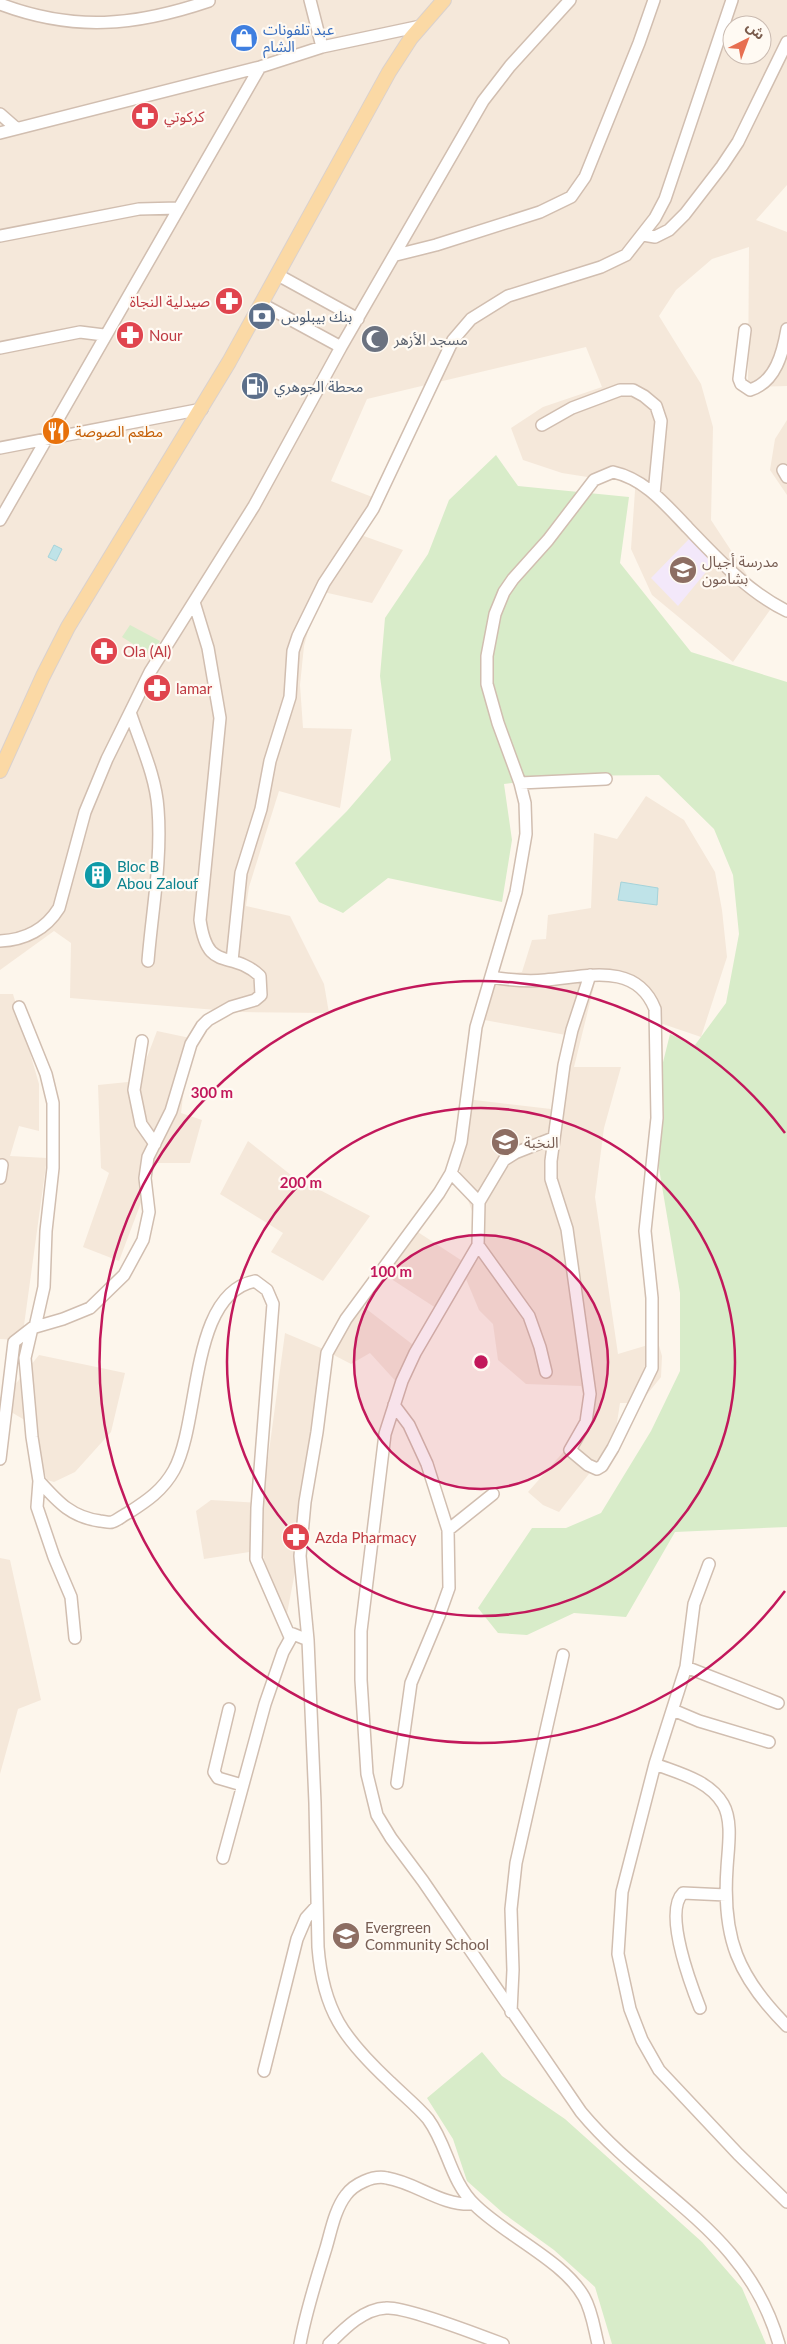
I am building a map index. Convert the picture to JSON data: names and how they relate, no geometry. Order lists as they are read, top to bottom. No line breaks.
{"places":{"shop":["عبد تلفونات الشام"],"pharmacy":["كركوتي","صيدلية النجاة","Nour","Ola (Al)","lamar","Azda Pharmacy"],"bank":["بنك بيبلوس"],"mosque":["مسجد الأزهر"],"fuel station":["محطة الجوهري"],"restaurant":["مطعم الصوصة"],"school or university":["مدرسة أجيال بشامون","النخبة","Evergreen Community School"],"building":["Bloc B Abou Zalouf"]},"north":"top right","rings":["300 m","200 m","100 m"]}
